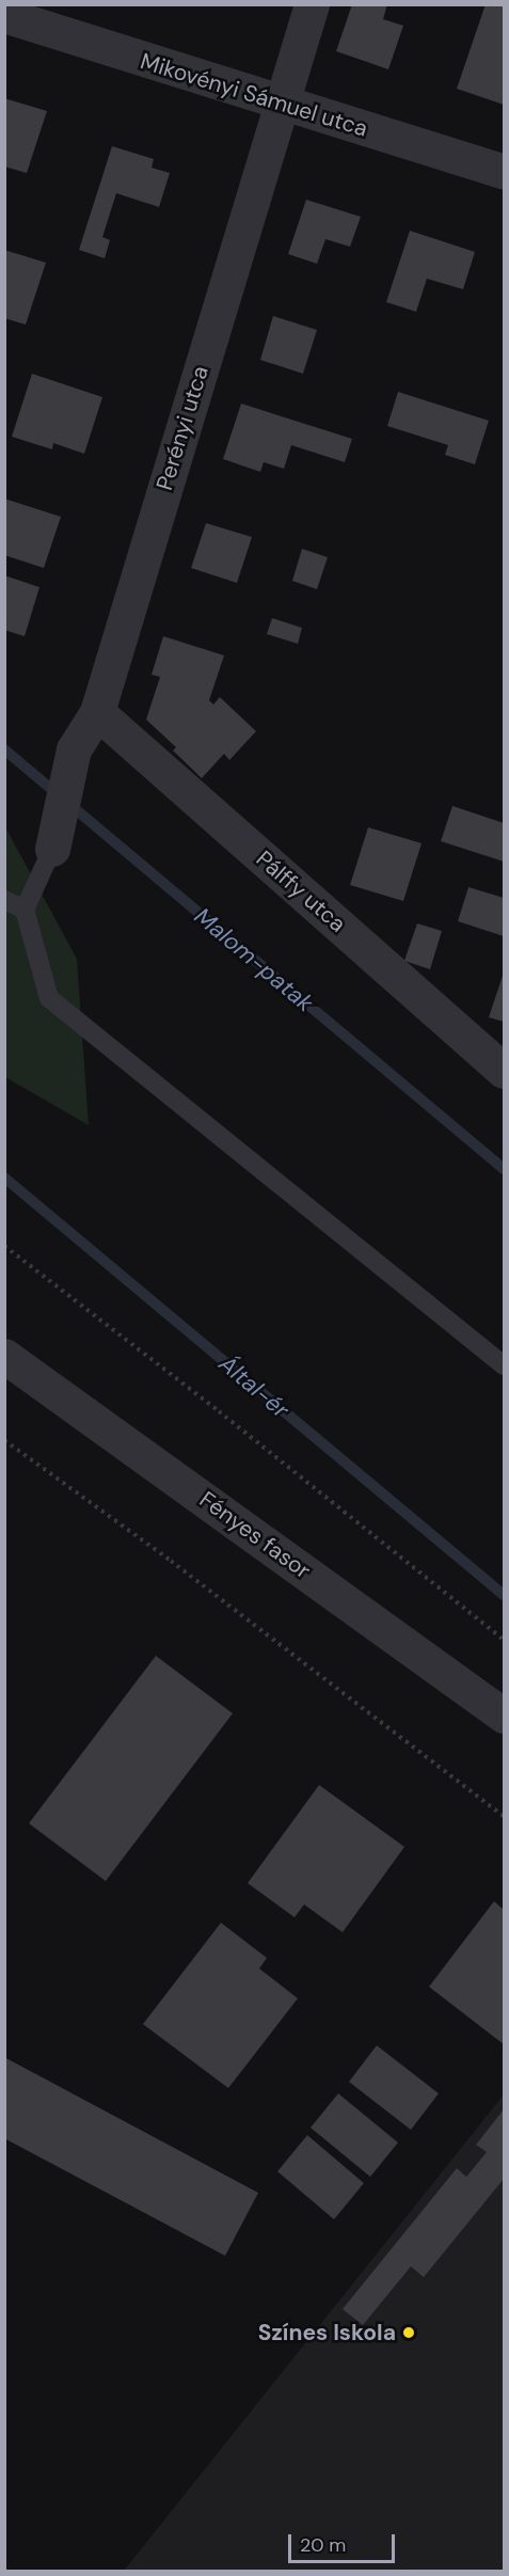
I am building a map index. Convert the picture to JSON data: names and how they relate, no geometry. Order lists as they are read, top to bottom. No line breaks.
{"streets":{"street":["Mikovényi Sámuel utca","Perényi utca","Pálffy utca","Fényes fasor"]},"crossings":[["Mikovényi Sámuel utca","Perényi utca"],["Perényi utca","Pálffy utca"]],"water":["Malom-patak","Által-ér"],"places":["Színes Iskola"],"scale_bar":"20 m"}
